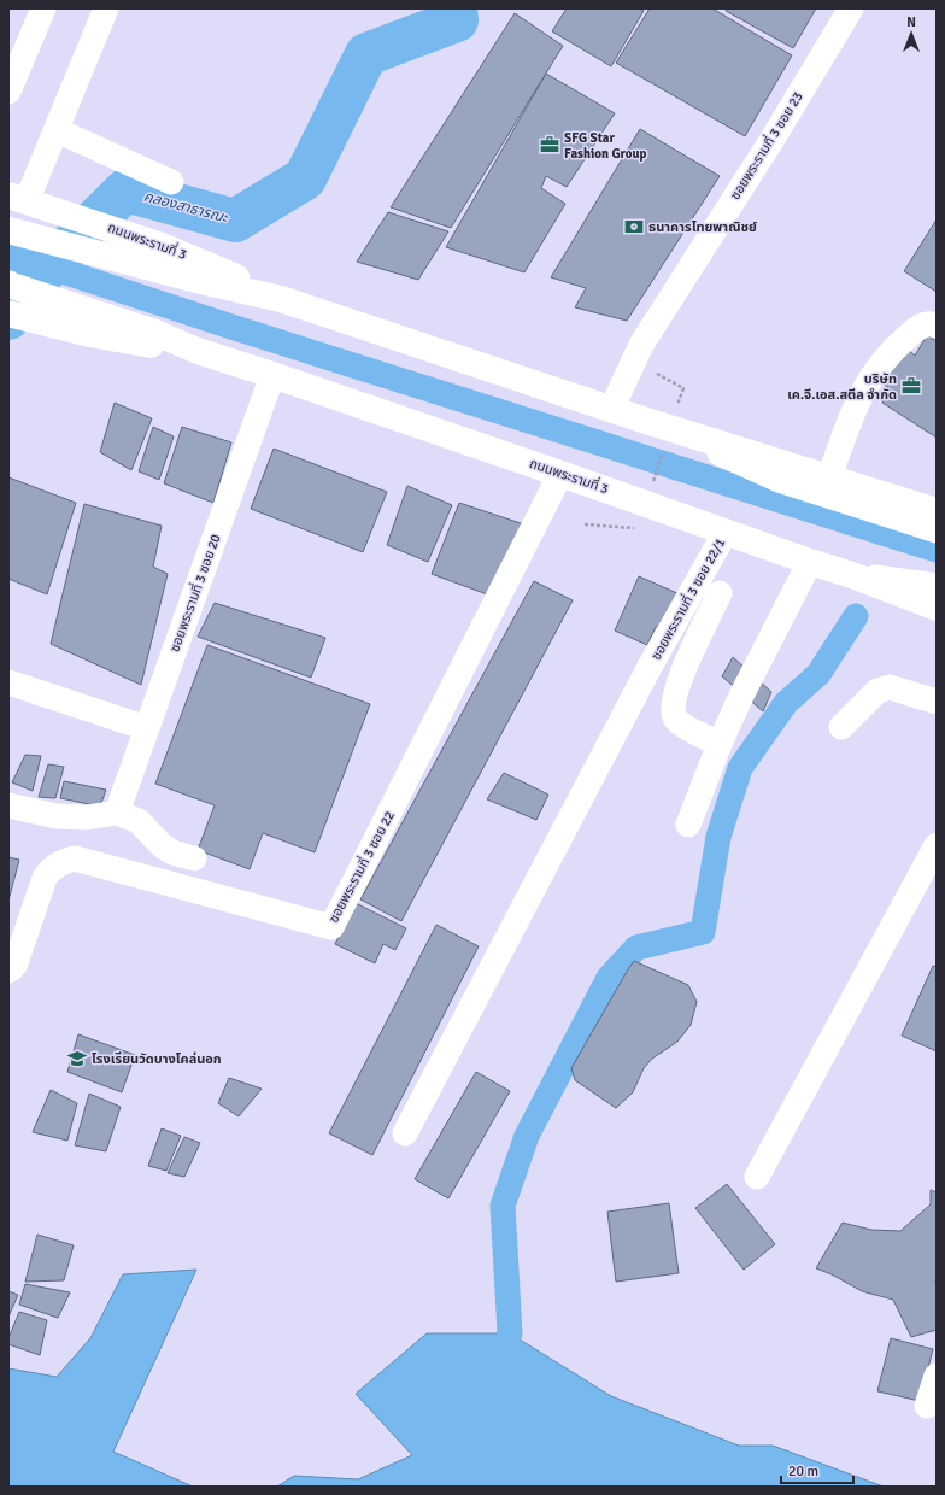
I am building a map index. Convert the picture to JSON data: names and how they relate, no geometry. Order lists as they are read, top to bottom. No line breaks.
{"streets":{"main road":["ถนนพระรามที่ 3"],"street":["ซอยพระรามที่ 3 ซอย 23","ซอยพระรามที่ 3 ซอย 20","ซอยพระรามที่ 3 ซอย 22/1","ซอยพระรามที่ 3 ซอย 22"]},"crossings":[["ซอยพระรามที่ 3 ซอย 23","ถนนพระรามที่ 3"],["ถนนพระรามที่ 3","ซอยพระรามที่ 3 ซอย 20"],["ถนนพระรามที่ 3","ซอยพระรามที่ 3 ซอย 22/1"],["ถนนพระรามที่ 3","ซอยพระรามที่ 3 ซอย 22"]],"water":["คลองสาธารณะ"],"places":{"office":["SFG Star Fashion Group","บริษัท เค.จี.เอส.สตีล จำกัด"],"bank":["ธนาคารไทยพาณิชย์"],"school or university":["โรงเรียนวัดบางโคล่นอก"]},"scale_bar":"20 m","north":"top"}
